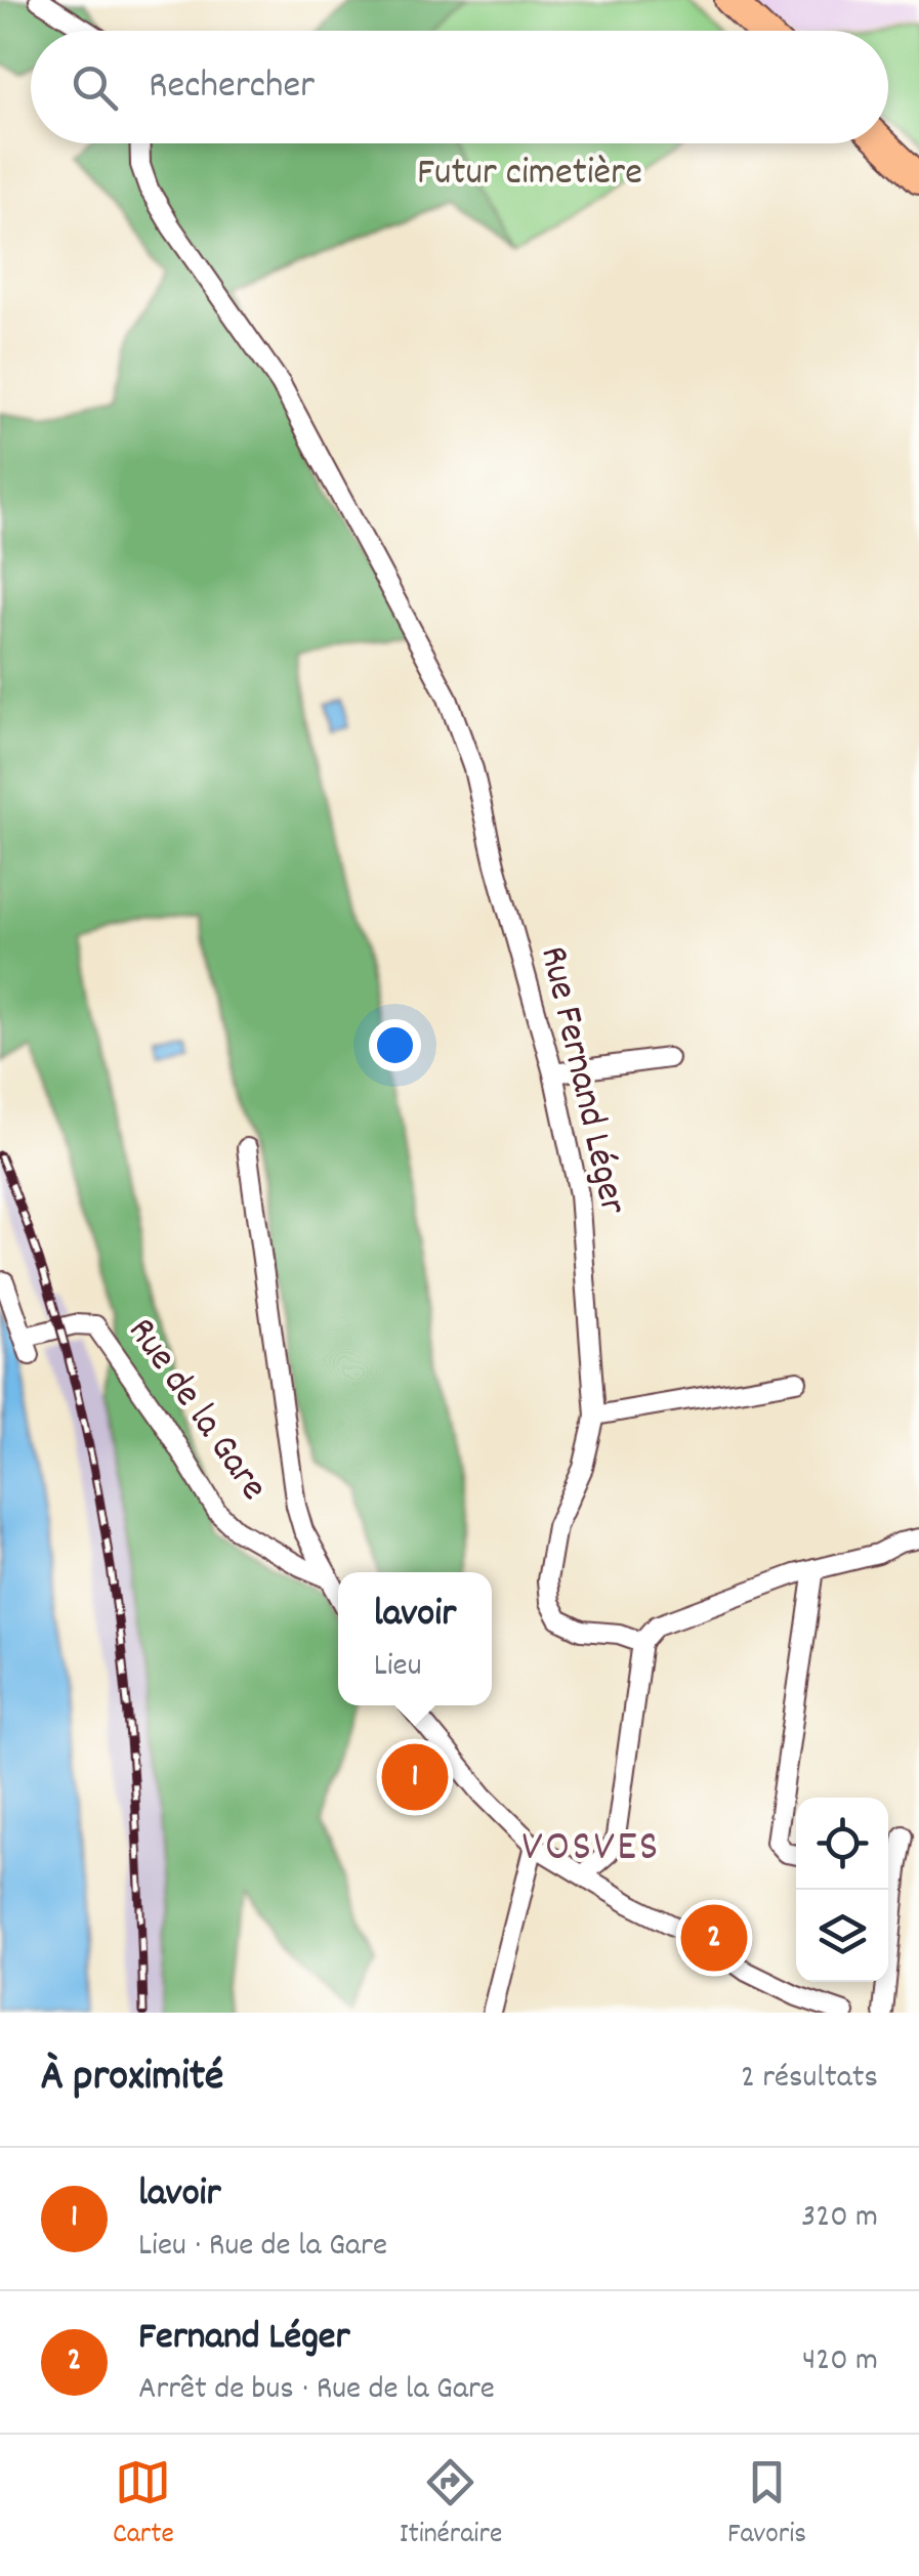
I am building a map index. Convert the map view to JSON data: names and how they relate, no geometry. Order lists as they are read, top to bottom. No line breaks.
{"streets":{"street":["Rue Fernand Léger","Rue de la Gare"]},"districts":["VOSVES"],"parks":["Futur cimetière"],"page":{"search":"Rechercher","popup":["lavoir","Lieu"],"pins":["1","2"],"heading":["À proximité","2 résultats"],"list":[{"mark":"1","name":"lavoir","note":"Lieu · Rue de la Gare","value":"320 m"},{"mark":"2","name":"Fernand Léger","note":"Arrêt de bus · Rue de la Gare","value":"420 m"}],"nav":["Carte","Itinéraire","Favoris"]}}
